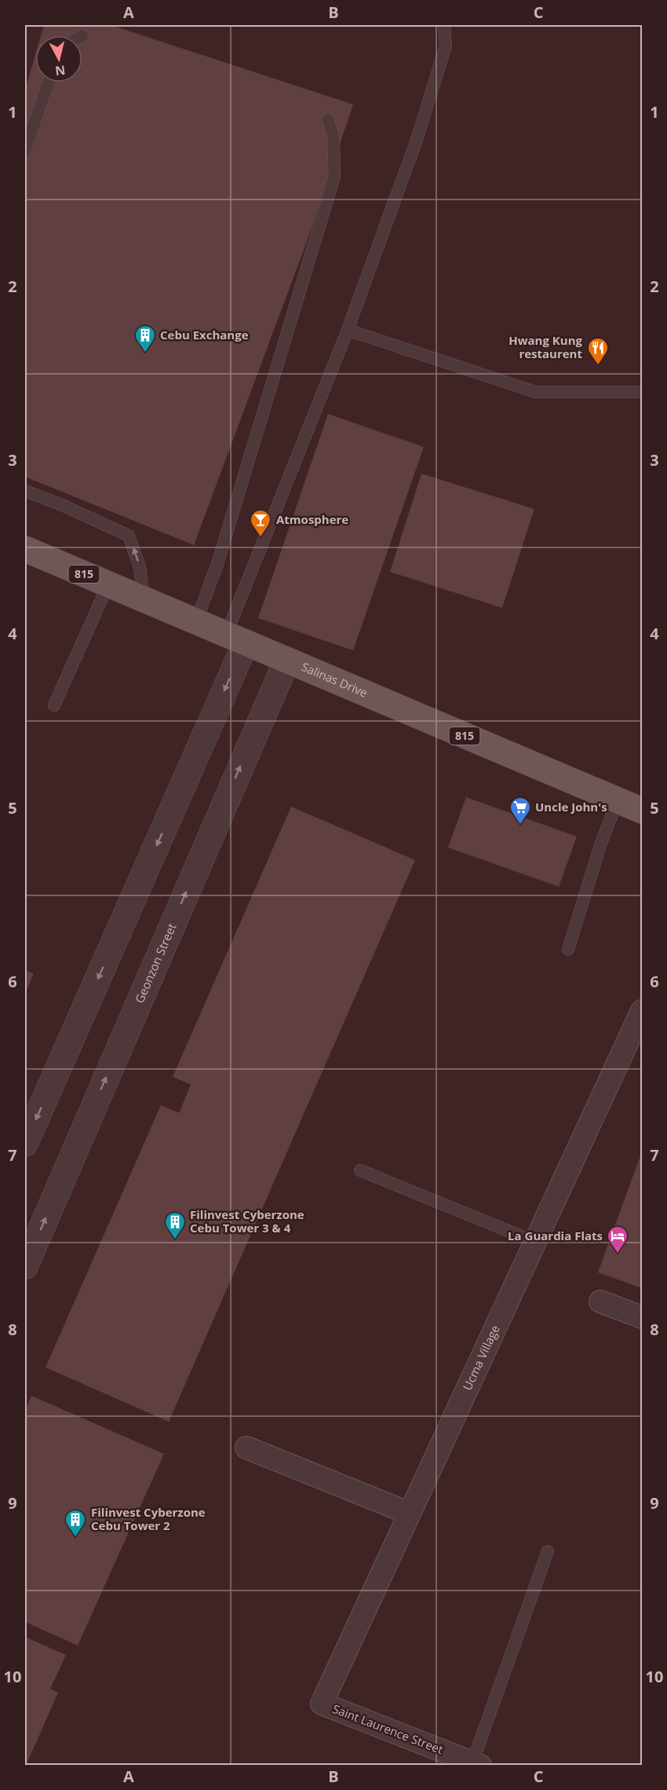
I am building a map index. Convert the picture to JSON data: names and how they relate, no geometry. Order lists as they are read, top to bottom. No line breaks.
{"streets":{"main road":["815","Salinas Drive"],"street":["Geonzon Street","Ucma Village","Saint Laurence Street"]},"crossings":[["Salinas Drive","Geonzon Street"],["Ucma Village","Saint Laurence Street"]],"places":{"building":["Cebu Exchange","Filinvest Cyberzone Cebu Tower 3 & 4","Filinvest Cyberzone Cebu Tower 2"],"restaurant":["Hwang Kung restaurent"],"bar":["Atmosphere"],"supermarket":["Uncle John's"],"hotel":["La Guardia Flats"]},"north":"bottom","grid":{"columns":["A","B","C"],"rows":["1","2","3","4","5","6","7","8","9","10"]}}
